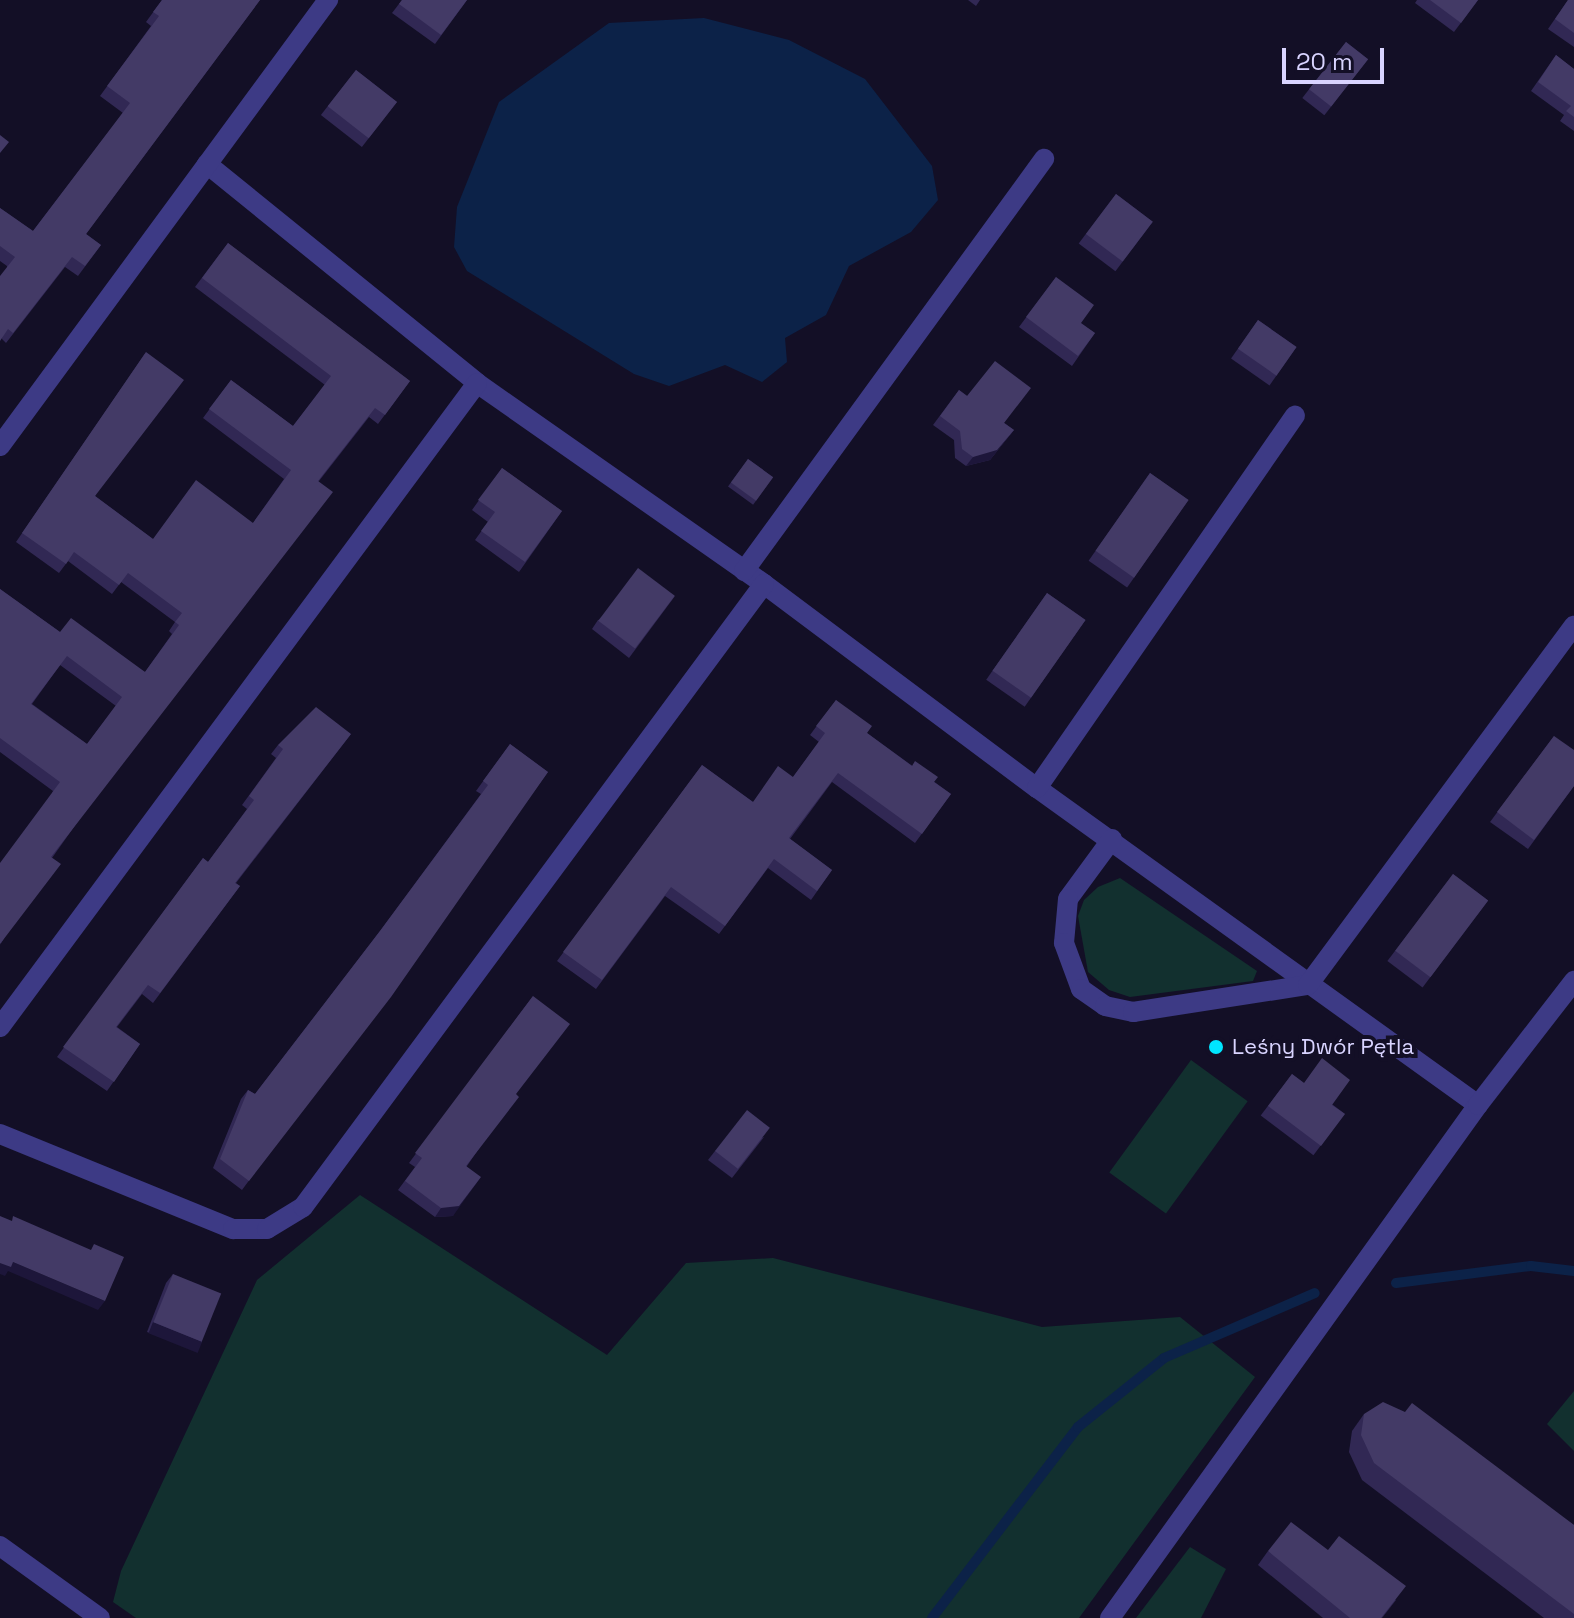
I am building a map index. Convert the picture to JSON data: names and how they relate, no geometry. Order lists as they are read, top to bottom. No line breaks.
{"places":["Leśny Dwór Pętla"],"scale_bar":"20 m"}
